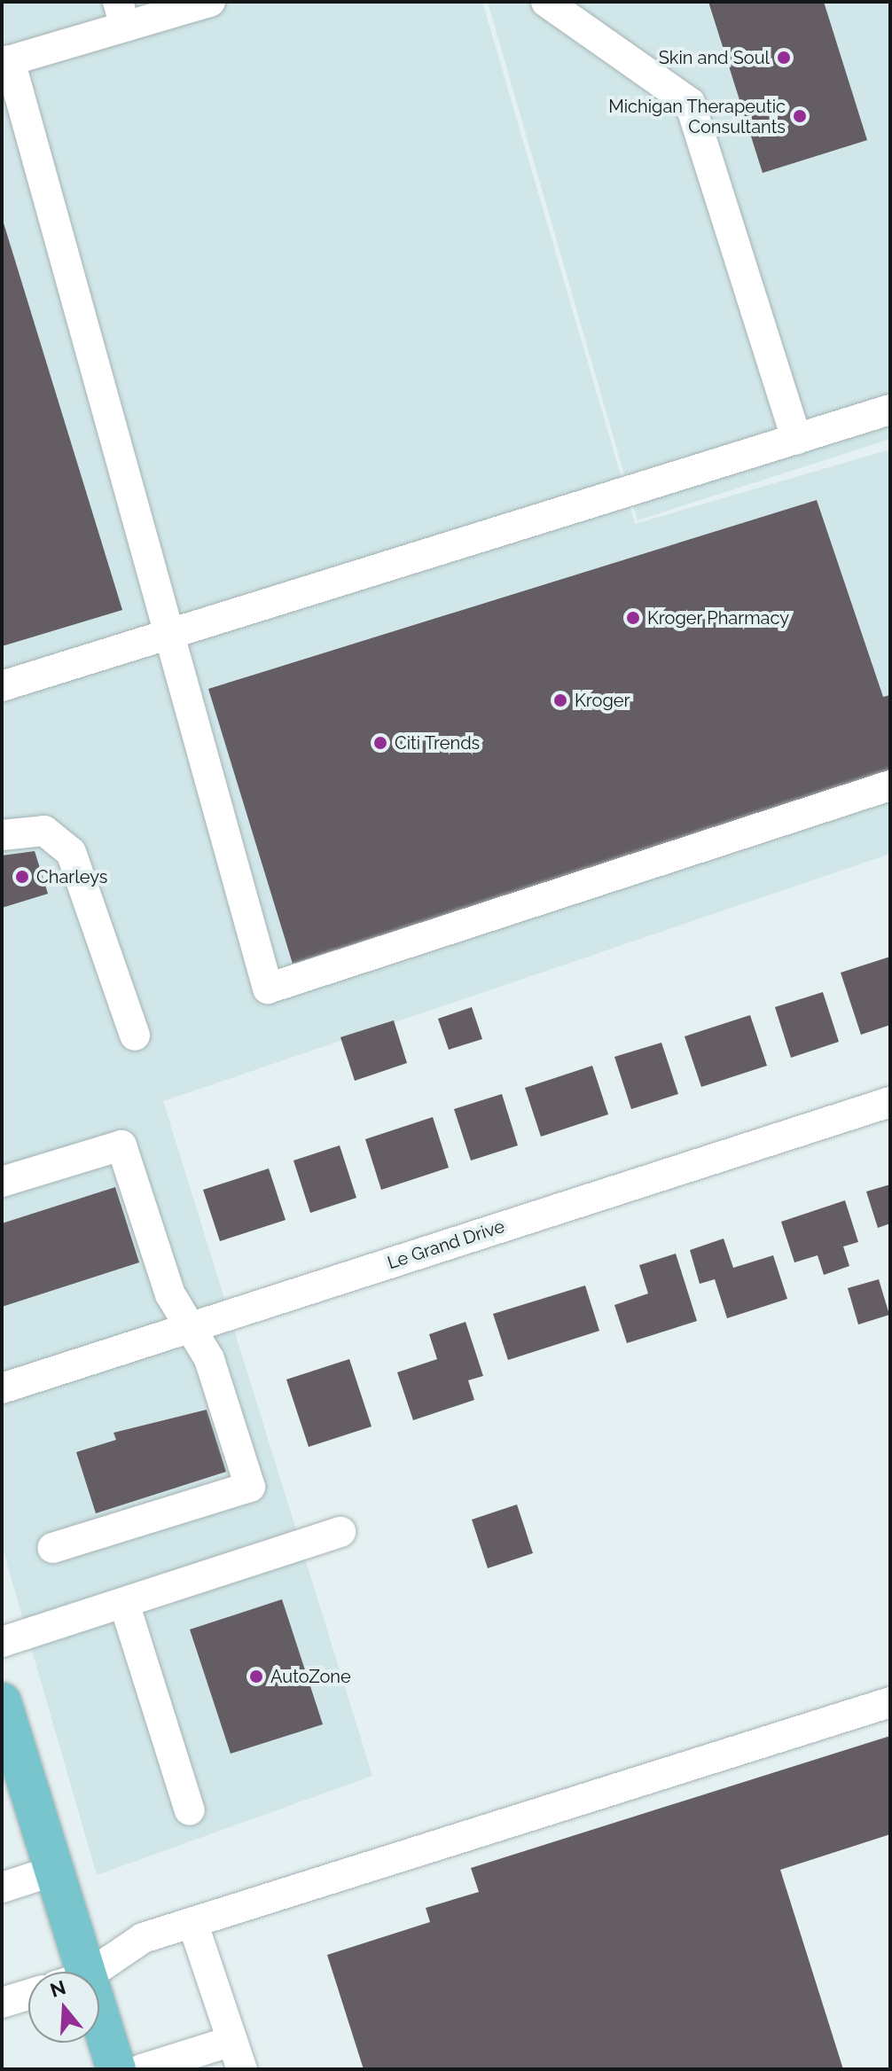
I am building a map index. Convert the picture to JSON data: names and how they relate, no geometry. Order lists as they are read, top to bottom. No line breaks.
{"streets":{"street":["Le Grand Drive"]},"places":["Skin and Soul","Michigan Therapeutic Consultants","Kroger Pharmacy","Kroger","Citi Trends","Charleys","AutoZone"],"north":"top"}
